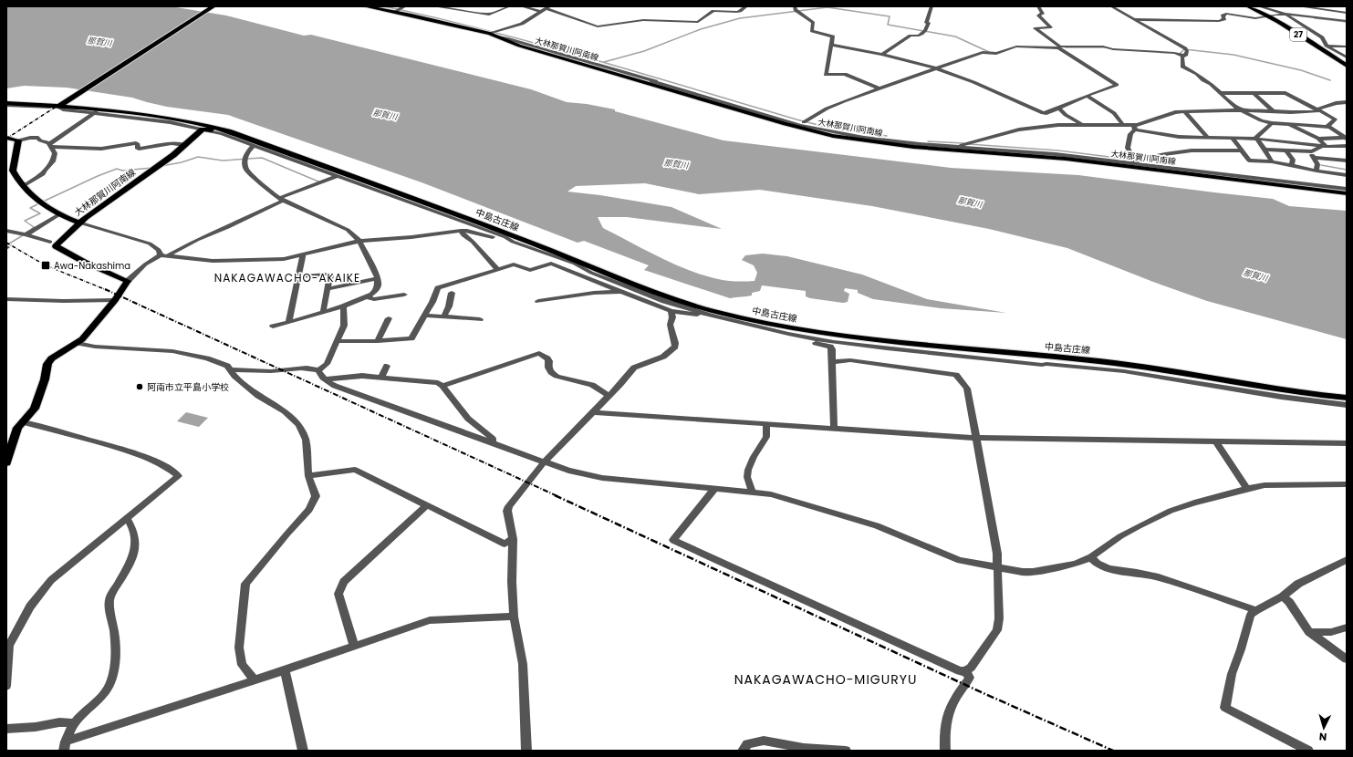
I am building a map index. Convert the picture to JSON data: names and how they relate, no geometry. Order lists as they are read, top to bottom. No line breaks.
{"streets":{"main road":["27","大林那賀川阿南線","中島古庄線"]},"districts":["NAKAGAWACHO-AKAIKE","NAKAGAWACHO-MIGURYU"],"water":["那賀川"],"places":{"transit":["Awa-Nakashima"],"other":["阿南市立平島小学校"]},"north":"bottom"}
